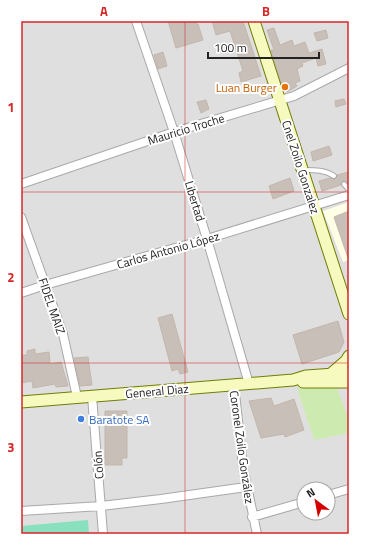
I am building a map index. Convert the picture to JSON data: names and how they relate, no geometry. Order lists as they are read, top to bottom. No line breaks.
{"streets":{"main road":["Cnel Zoilo Gonzalez","General Diaz"],"street":["Mauricio Troche","Libertad","Carlos Antonio López","FIDEL MAIZ","Coronel Zoilo González","Colón"]},"crossings":[["Mauricio Troche","Cnel Zoilo Gonzalez"],["Mauricio Troche","Libertad"],["Cnel Zoilo Gonzalez","Carlos Antonio López"],["Libertad","Carlos Antonio López"],["Libertad","General Diaz"],["Carlos Antonio López","FIDEL MAIZ"],["FIDEL MAIZ","General Diaz"],["General Diaz","Coronel Zoilo González"],["General Diaz","Colón"]],"places":["Luan Burger","Baratote SA"],"scale_bar":"100 m","north":"top left","grid":{"columns":["A","B"],"rows":["1","2","3"]}}
